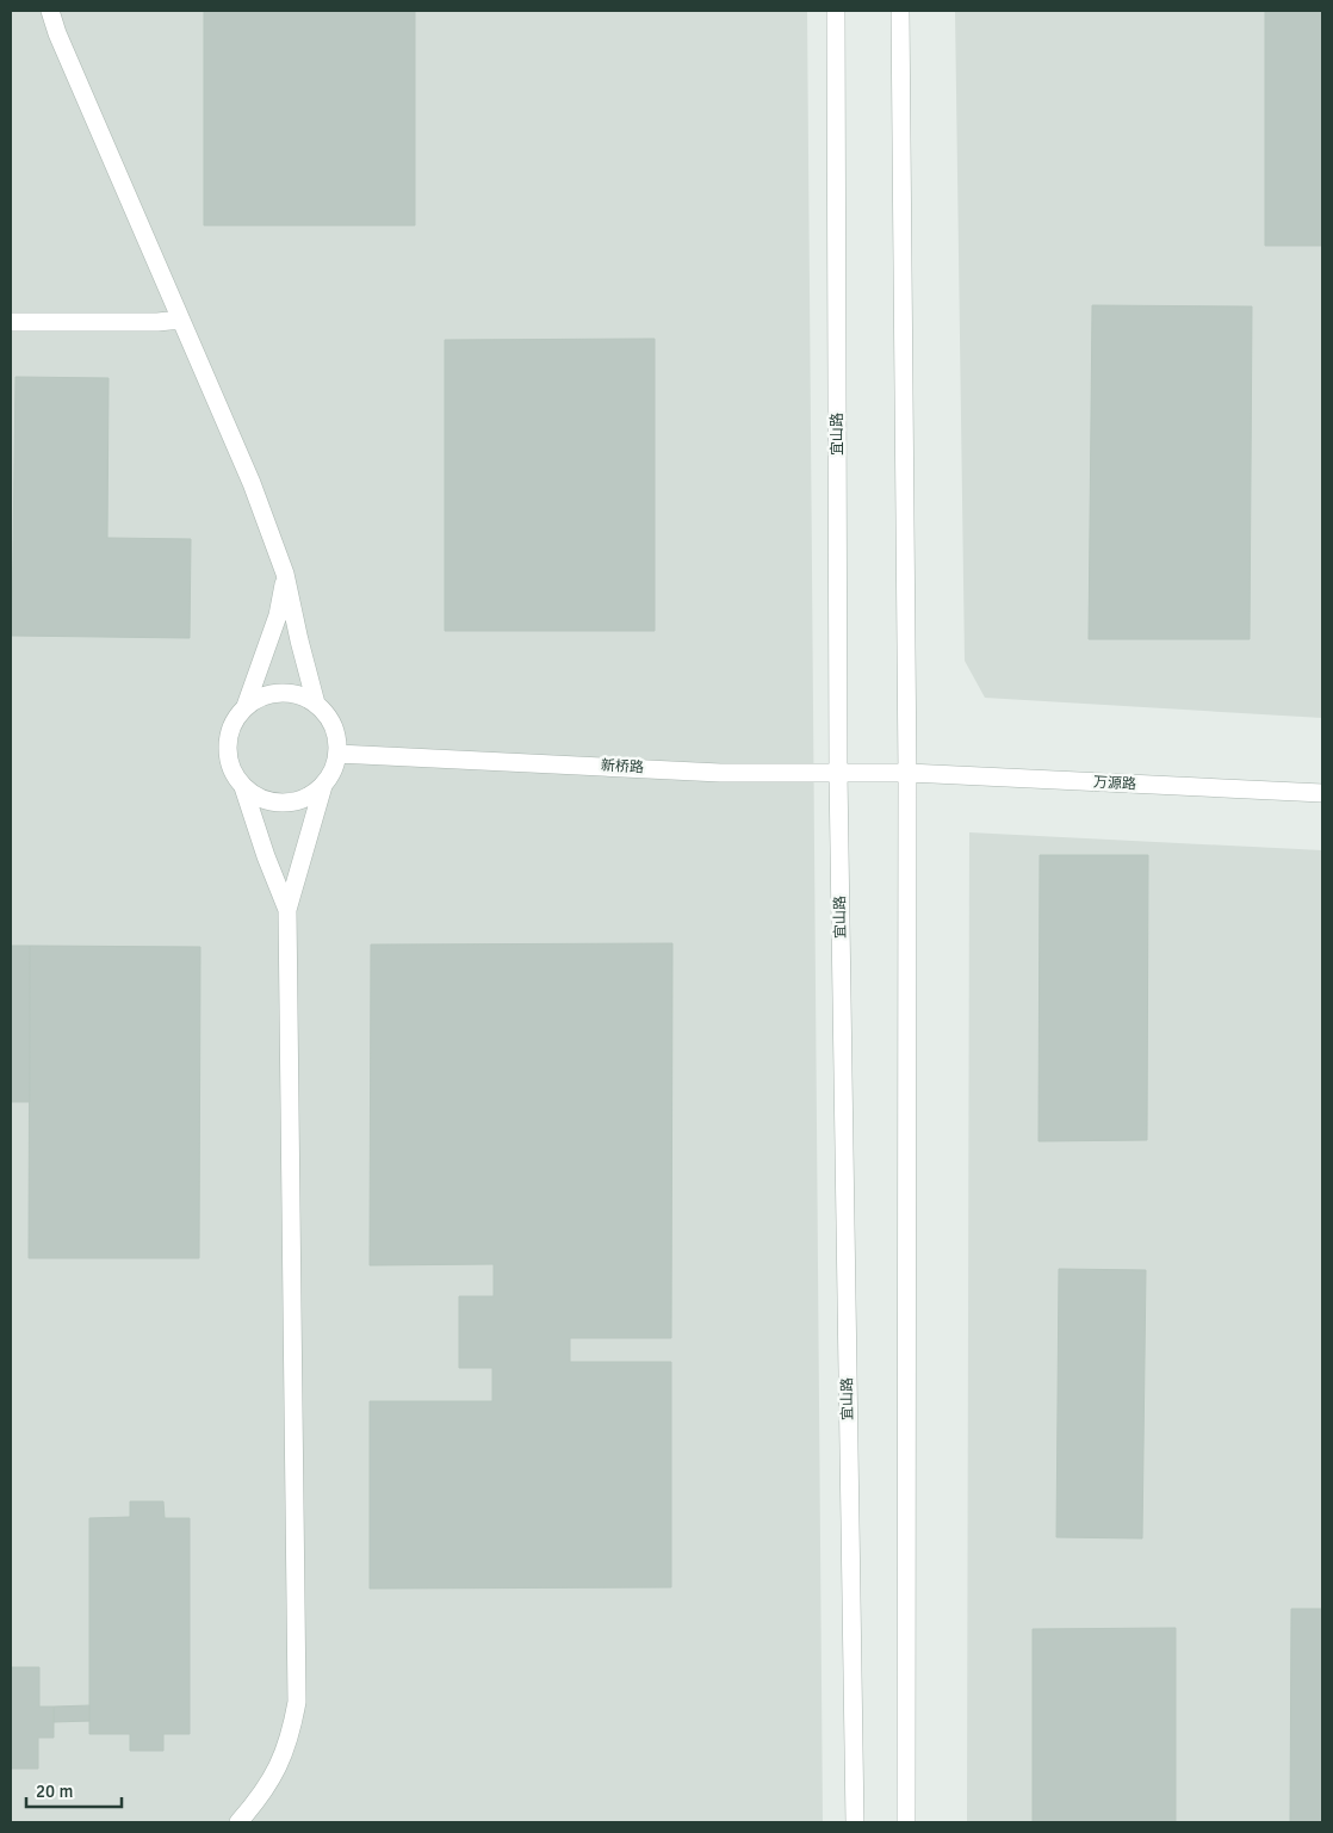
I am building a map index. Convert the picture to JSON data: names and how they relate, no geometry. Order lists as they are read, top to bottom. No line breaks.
{"streets":{"street":["宜山路","新桥路","万源路"]},"crossings":[["宜山路","新桥路"],["新桥路","万源路"]],"scale_bar":"20 m"}
